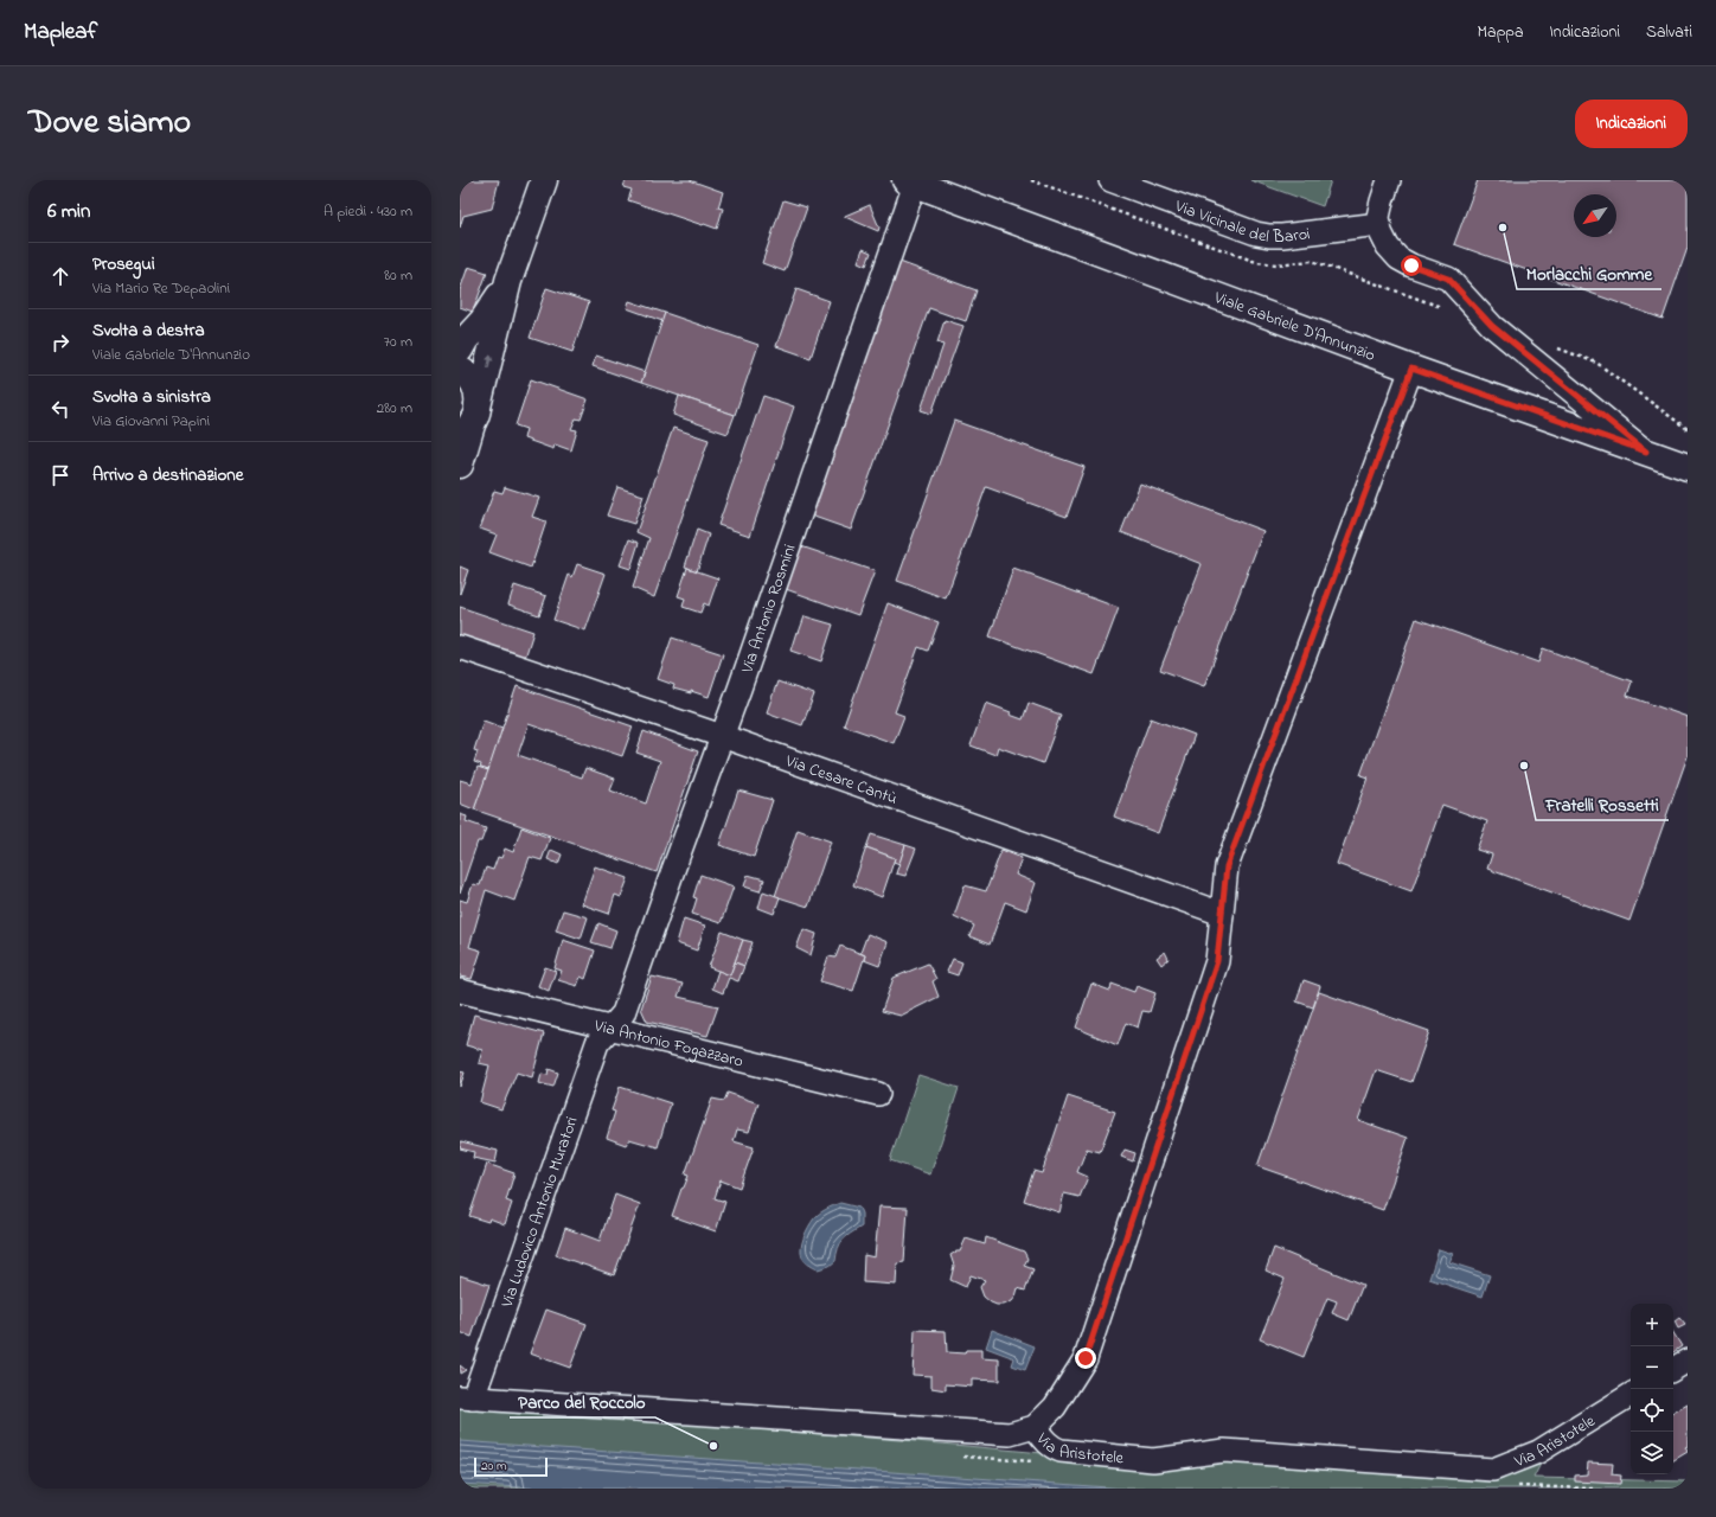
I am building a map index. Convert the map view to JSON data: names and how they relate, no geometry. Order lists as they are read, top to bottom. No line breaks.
{"streets":{"main road":["Viale Gabriele D'Annunzio"],"street":["Via Vicinale del Baroi","Via Antonio Rosmini","Via Cesare Cantù","Via Antonio Fogazzaro","Via Ludovico Antonio Muratori","Via Aristotele"]},"crossings":[["Viale Gabriele D'Annunzio","Via Antonio Rosmini"],["Via Antonio Rosmini","Via Cesare Cantù"],["Via Antonio Rosmini","Via Antonio Fogazzaro"],["Via Antonio Rosmini","Via Ludovico Antonio Muratori"],["Via Antonio Fogazzaro","Via Ludovico Antonio Muratori"],["Via Ludovico Antonio Muratori","Via Aristotele"]],"places":["Morlacchi Gomme","Fratelli Rossetti","Parco del Roccolo"],"scale_bar":"20 m","north":"bottom left","page":{"header":"Mapleaf","nav":["Mappa","Indicazioni","Salvati"],"title":"Dove siamo","buttons":"Indicazioni","heading":["6 min","A piedi · 430 m"],"list":[["Prosegui","Via Mario Re Depaolini","80 m"],["Svolta a destra","Viale Gabriele D'Annunzio","70 m"],["Svolta a sinistra","Via Giovanni Papini","280 m"],"Arrivo a destinazione"],"map_buttons":["+","−"],"scale":"20 m"}}
